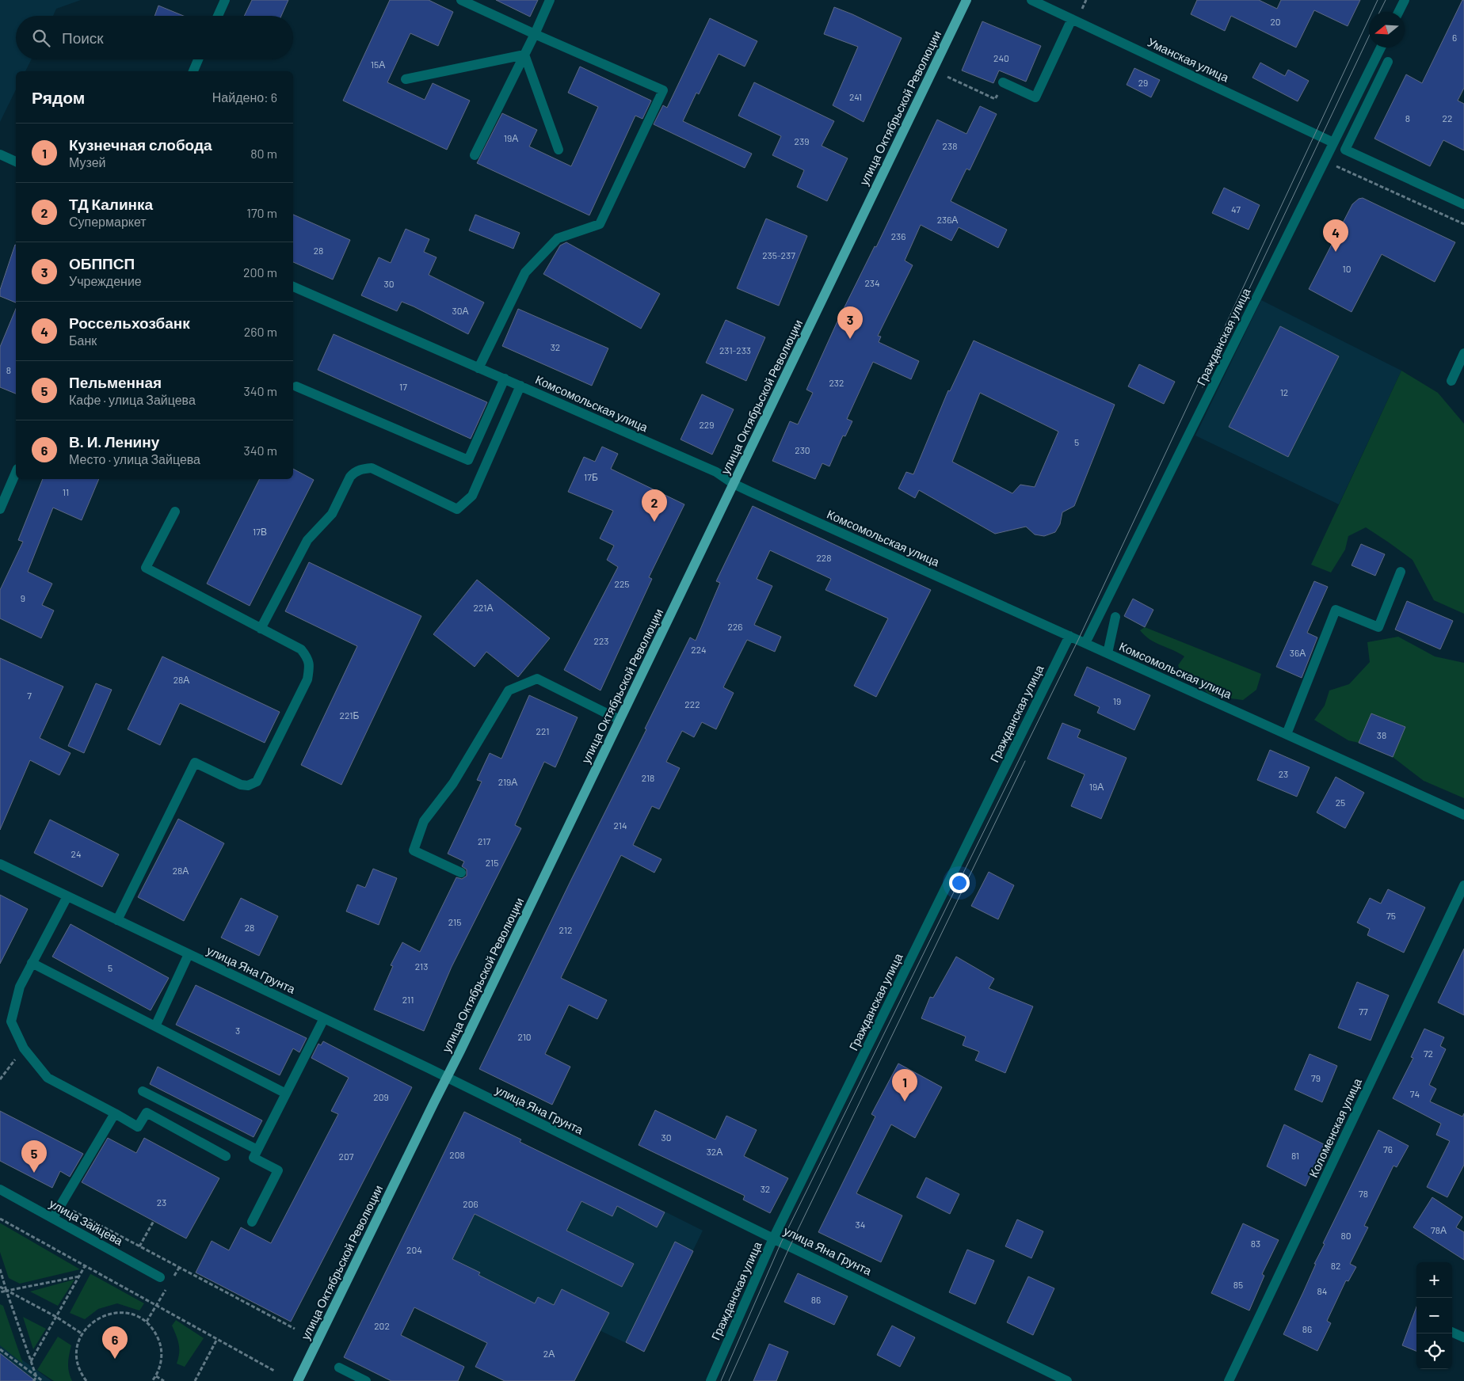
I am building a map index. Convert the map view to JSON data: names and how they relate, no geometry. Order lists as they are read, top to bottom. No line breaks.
{"streets":{"main road":["улица Октябрьской Революции"],"street":["Уманская улица","Гражданская улица","Комсомольская улица","улица Яна Грунта","Коломенская улица","улица Зайцева"]},"crossings":[["Уманская улица","Гражданская улица"],["улица Октябрьской Революции","Комсомольская улица"],["улица Октябрьской Революции","улица Яна Грунта"],["Гражданская улица","Комсомольская улица"],["Гражданская улица","улица Яна Грунта"]],"house_numbers":["20","6","240","15А","29","241","8","22","19А","239","238","47","236А","236","28","235-237","10","234","30","30А","32","231-233","8","232","17","12","229","5","230","17Б","11","17В","228","225","9","221А","226","223","224","36А","28А","7","19","222","221Б","221","38","23","218","219А","19А","25","214","217","24","215","28А","75","215","28","212","213","5","211","77","3","210","72","79","74","209","30","76","32А","208","81","207","32","78","23","206","34","78А","80","83","204","82","85","84","86","202","86","2А"],"north":"left","page":{"search":"Поиск","heading":["Рядом","Найдено: 6"],"list":[{"mark":"1","name":"Кузнечная слобода","note":"Музей","value":"80 m"},{"mark":"2","name":"ТД Калинка","note":"Супермаркет","value":"170 m"},{"mark":"3","name":"ОБППСП","note":"Учреждение","value":"200 m"},{"mark":"4","name":"Россельхозбанк","note":"Банк","value":"260 m"},{"mark":"5","name":"Пельменная","note":"Кафе · улица Зайцева","value":"340 m"},{"mark":"6","name":"В. И. Ленину","note":"Место · улица Зайцева","value":"340 m"}],"pins":["4","3","2","1","5","6"],"map_buttons":["+","−"]}}
